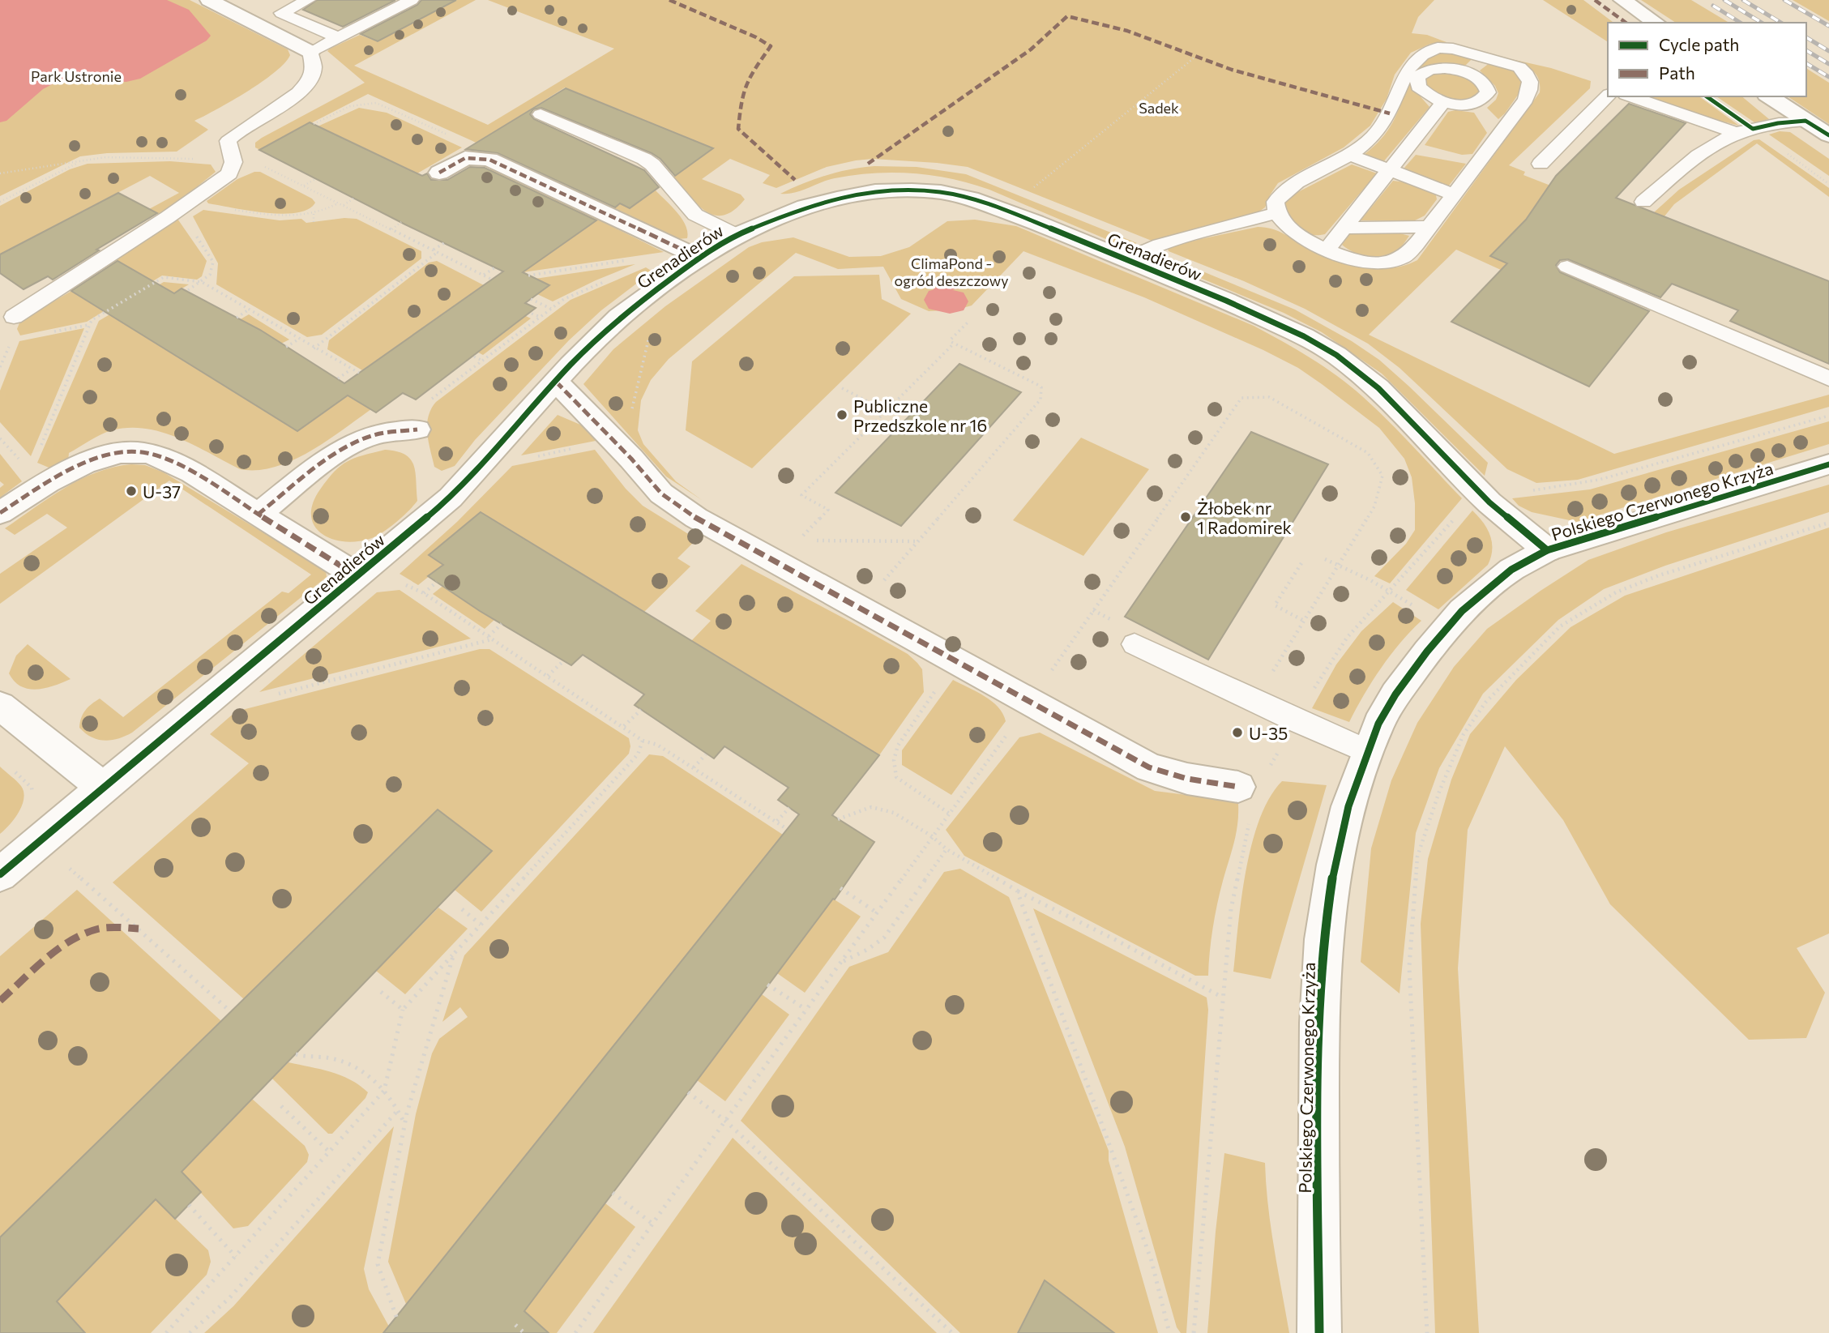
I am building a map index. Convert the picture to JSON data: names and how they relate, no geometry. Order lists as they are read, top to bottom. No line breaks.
{"streets":{"street":["Grenadierów","Polskiego Czerwonego Krzyża"]},"crossings":[["Grenadierów","Polskiego Czerwonego Krzyża"]],"parks":["Park Ustronie","Sadek","ClimaPond - ogród deszczowy"],"places":["Publiczne Przedszkole nr 16","U-37","Żłobek nr 1 Radomirek","U-35"],"legend":["Cycle path","Path"]}
